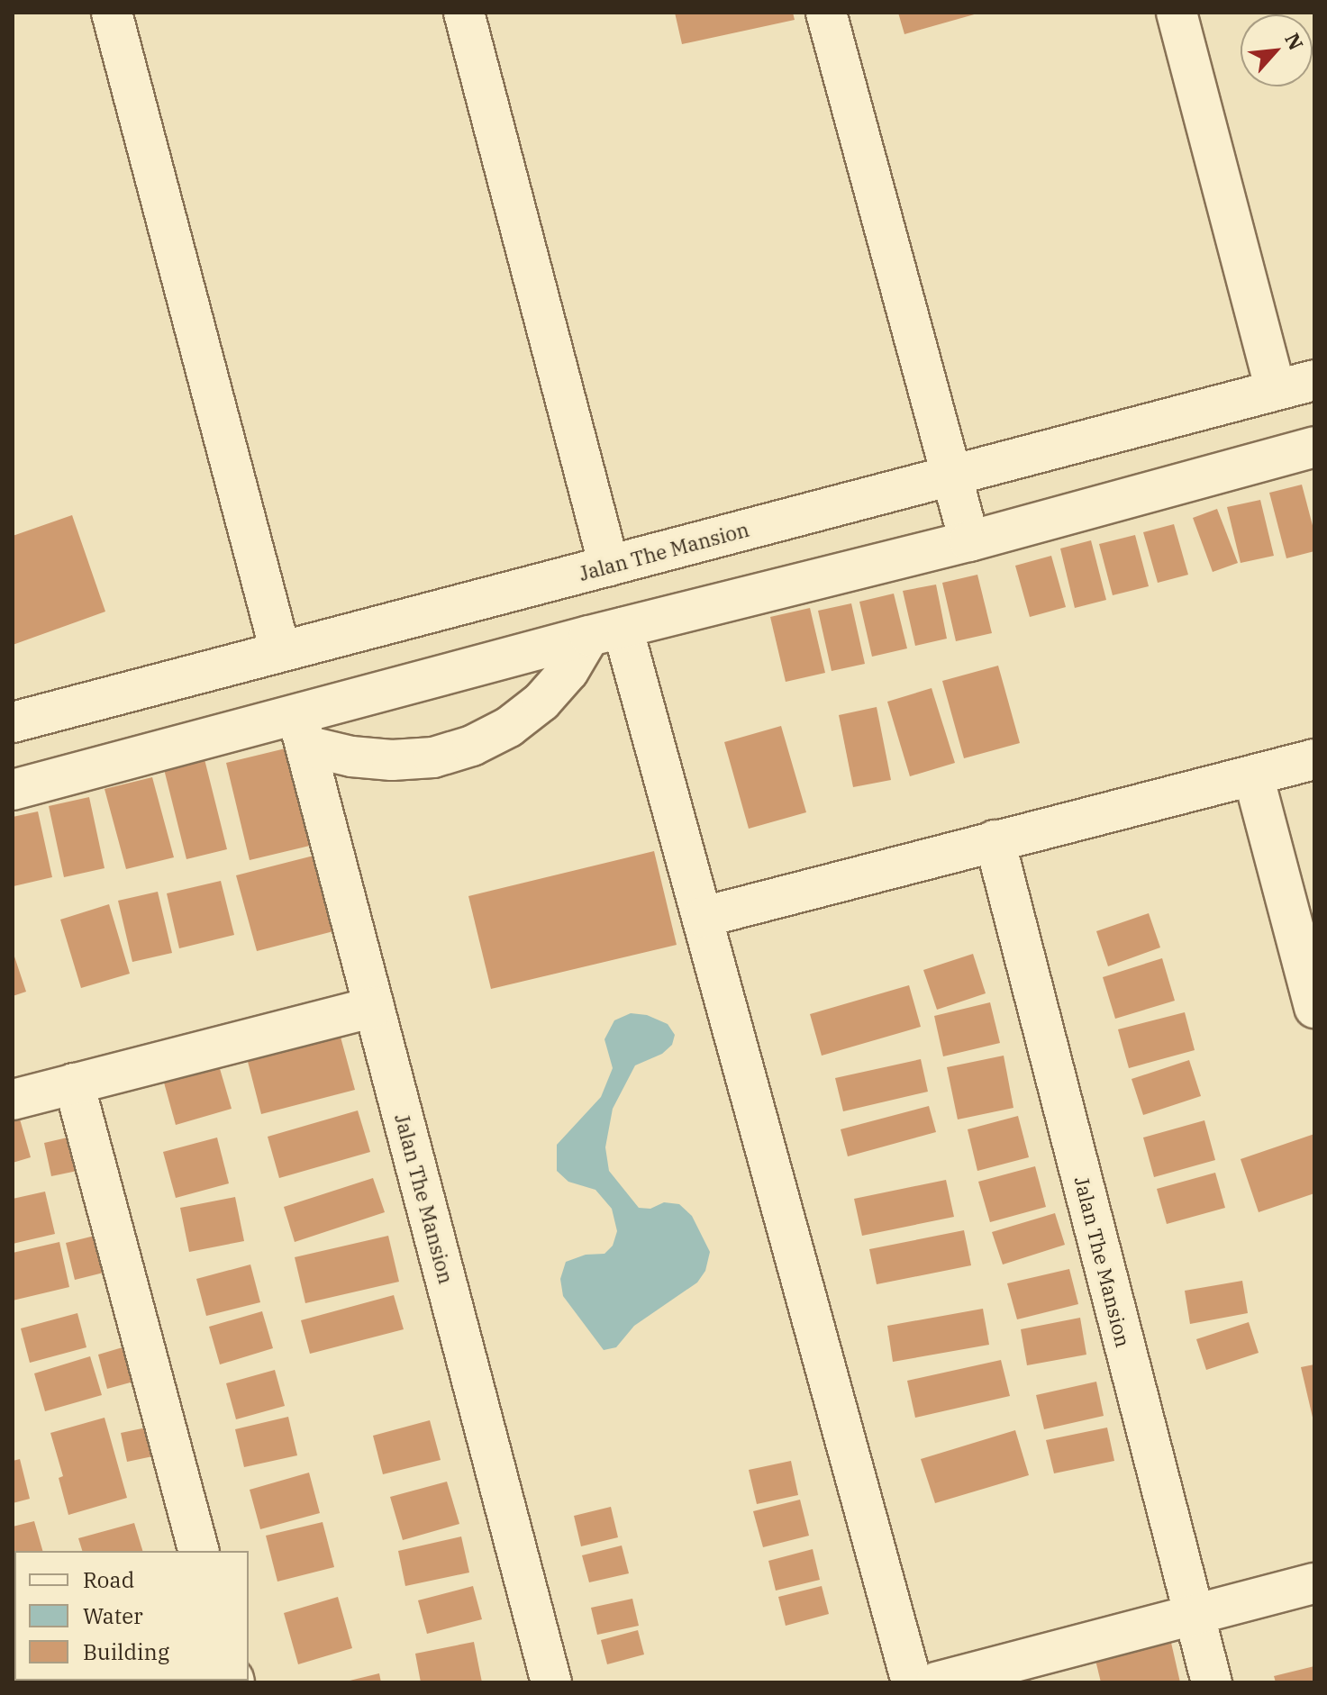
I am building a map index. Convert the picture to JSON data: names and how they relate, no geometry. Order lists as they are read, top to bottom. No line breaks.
{"streets":{"street":["Jalan The Mansion"]},"legend":["Road","Water","Building"],"north":"top right"}
